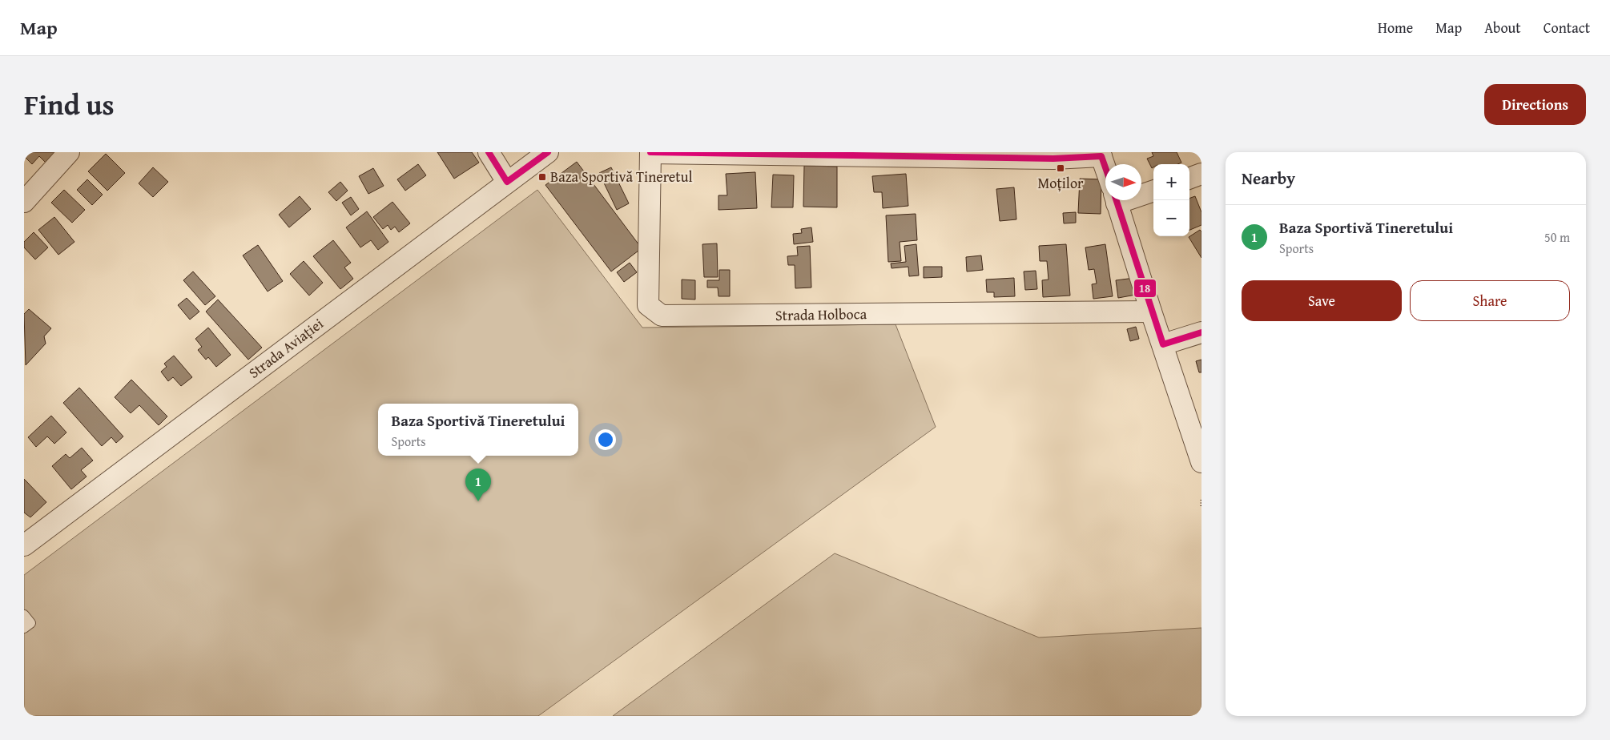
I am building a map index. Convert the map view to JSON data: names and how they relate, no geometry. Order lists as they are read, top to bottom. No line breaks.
{"streets":{"street":["Strada Holboca","Strada Aviației"]},"places":{"transit":["Moților","Baza Sportivă Tineretul"]},"lines":["transit line 18"],"north":"right","page":{"header":"Map","nav":["Home","Map","About","Contact"],"title":"Find us","buttons":["Directions",["Save","Share"]],"heading":"Nearby","map_buttons":["+","−"],"list":[{"mark":"1","name":"Baza Sportivă Tineretului","note":"Sports","value":"50 m"}],"popup":["Baza Sportivă Tineretului","Sports"],"pins":"1"}}
